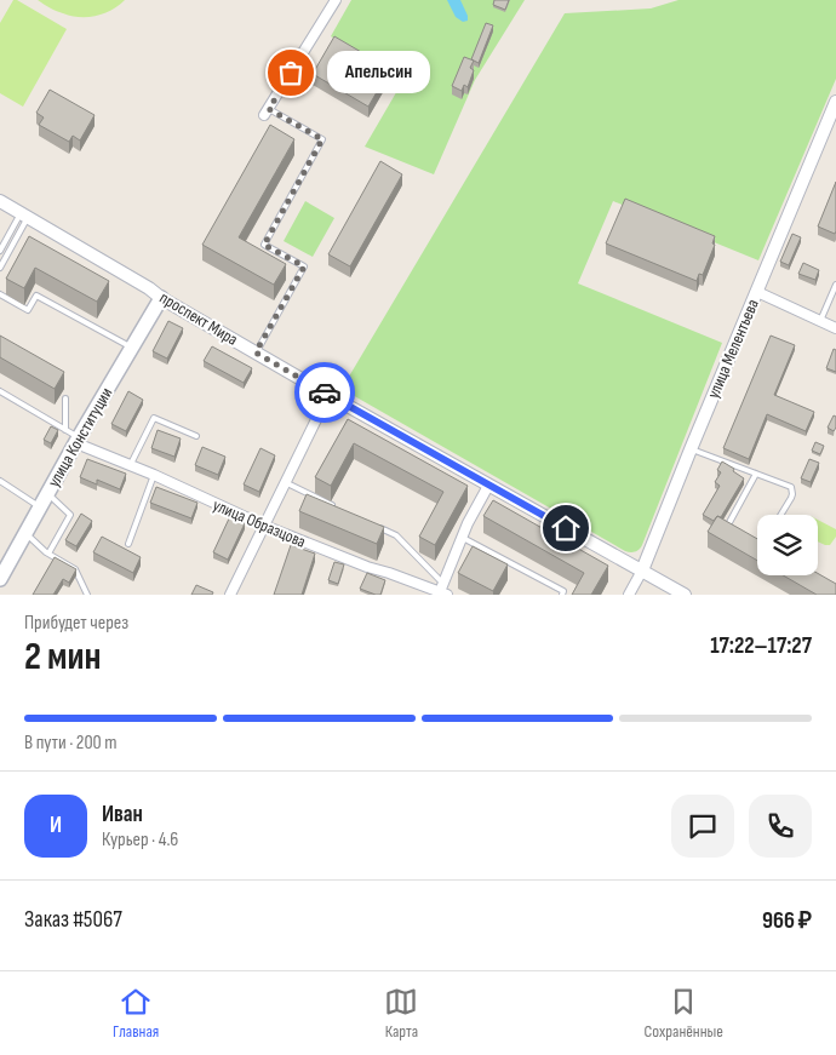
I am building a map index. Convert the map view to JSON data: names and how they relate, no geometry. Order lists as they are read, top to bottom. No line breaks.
{"streets":{"main road":["улица Конституции"],"street":["проспект Мира","улица Мелентьева","улица Образцова"]},"crossings":[["проспект Мира","улица Мелентьева"],["проспект Мира","улица Конституции"],["улица Конституции","улица Образцова"]],"places":["Апельсин"],"page":{"bubble":"Апельсин","heading":["2 мин","Прибудет через","17:22–17:27"],"panel":["Иван","Курьер · 4.6","Заказ #5067","966 ₽"],"bar":"В пути · 200 m","round":"И","tabs":["Главная","Карта","Сохранённые"]}}
